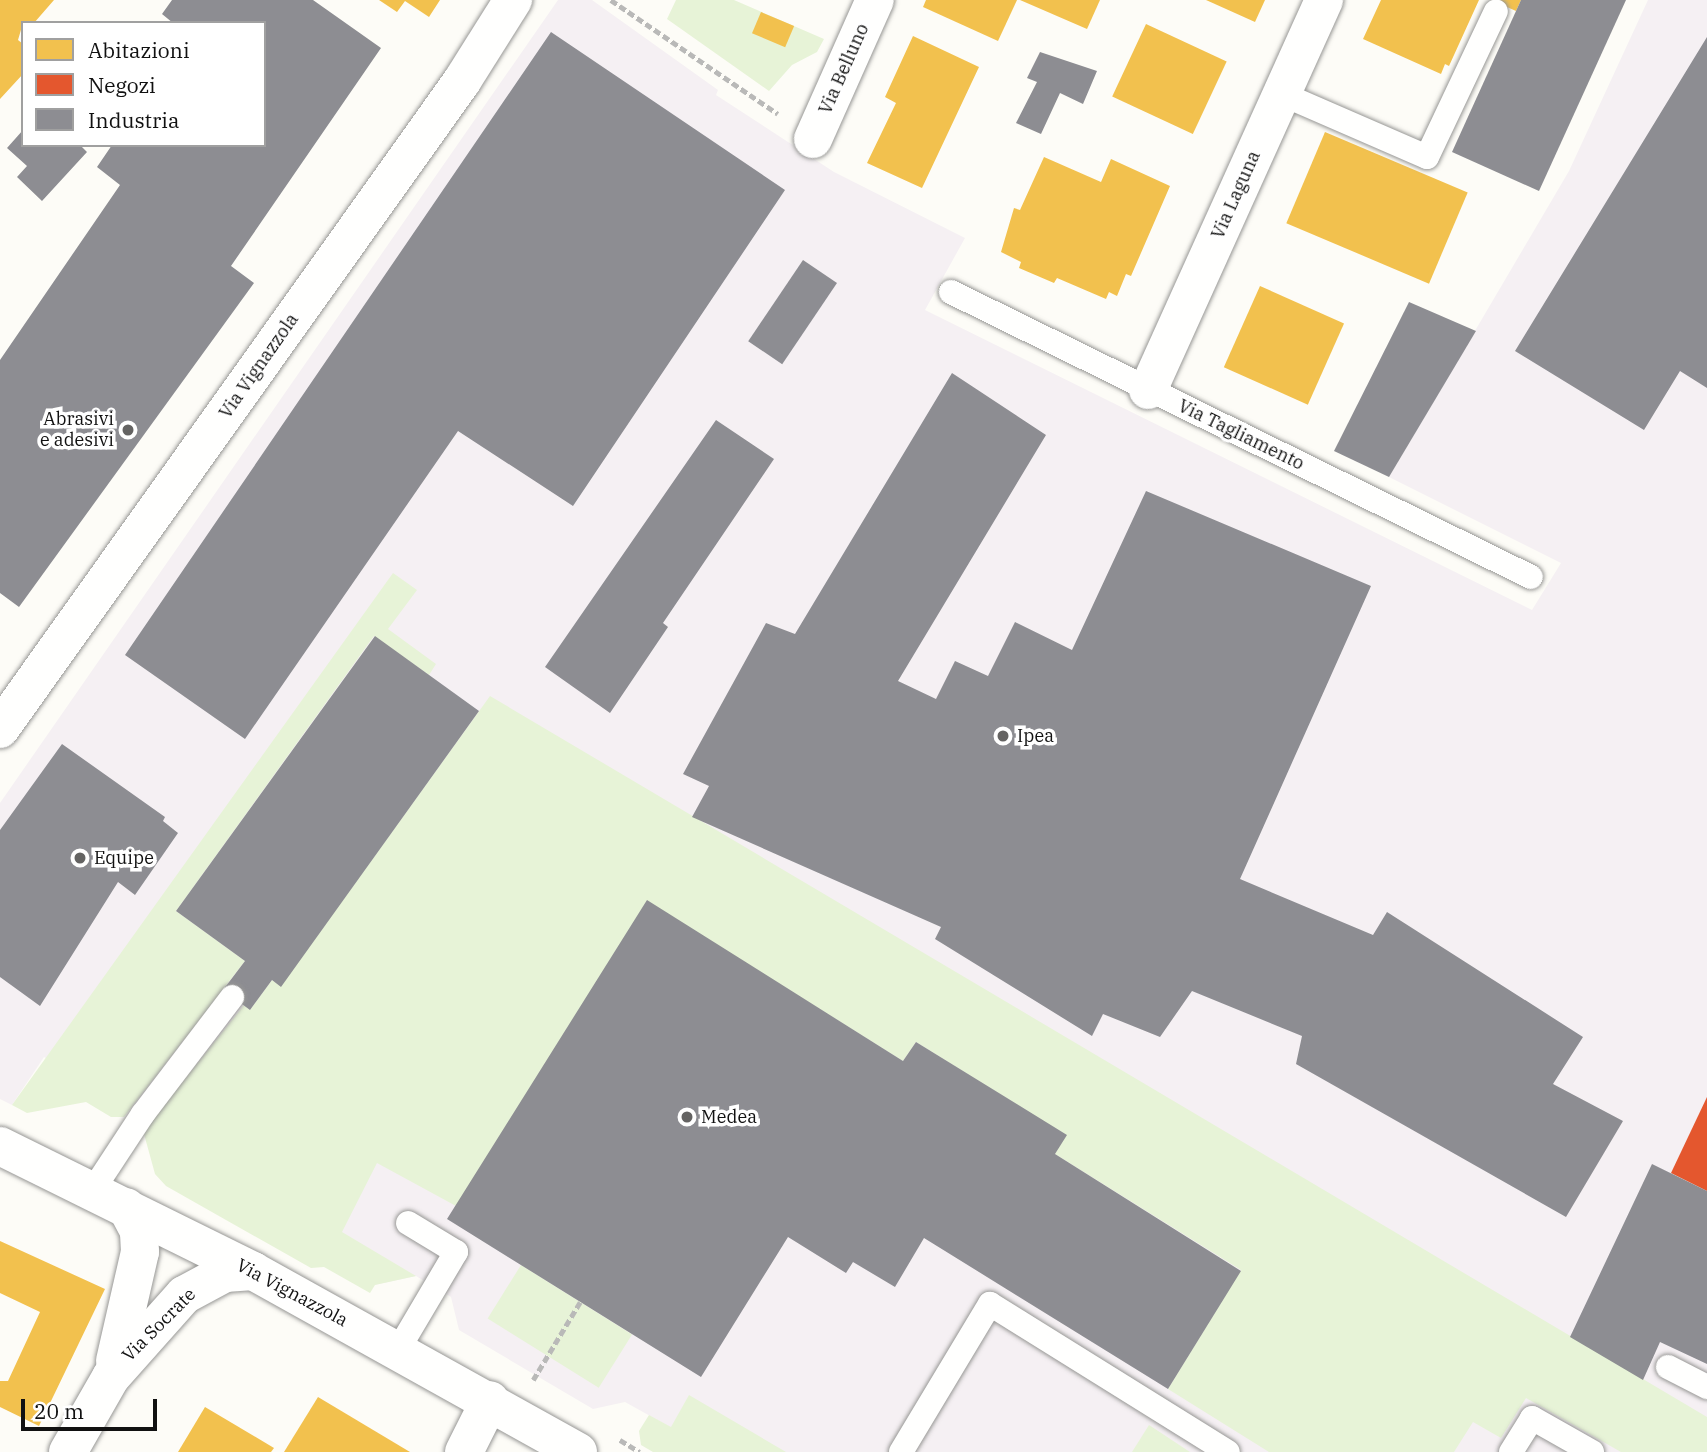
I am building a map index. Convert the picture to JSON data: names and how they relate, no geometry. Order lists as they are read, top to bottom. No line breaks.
{"streets":{"street":["Via Belluno","Via Laguna","Via Vignazzola","Via Socrate"],"lane":["Via Tagliamento"]},"crossings":[["Via Laguna","Via Tagliamento"],["Via Vignazzola","Via Socrate"]],"places":["Abrasivi e adesivi","Ipea","Equipe","Medea"],"legend":["Abitazioni","Negozi","Industria"],"scale_bar":"20 m"}
